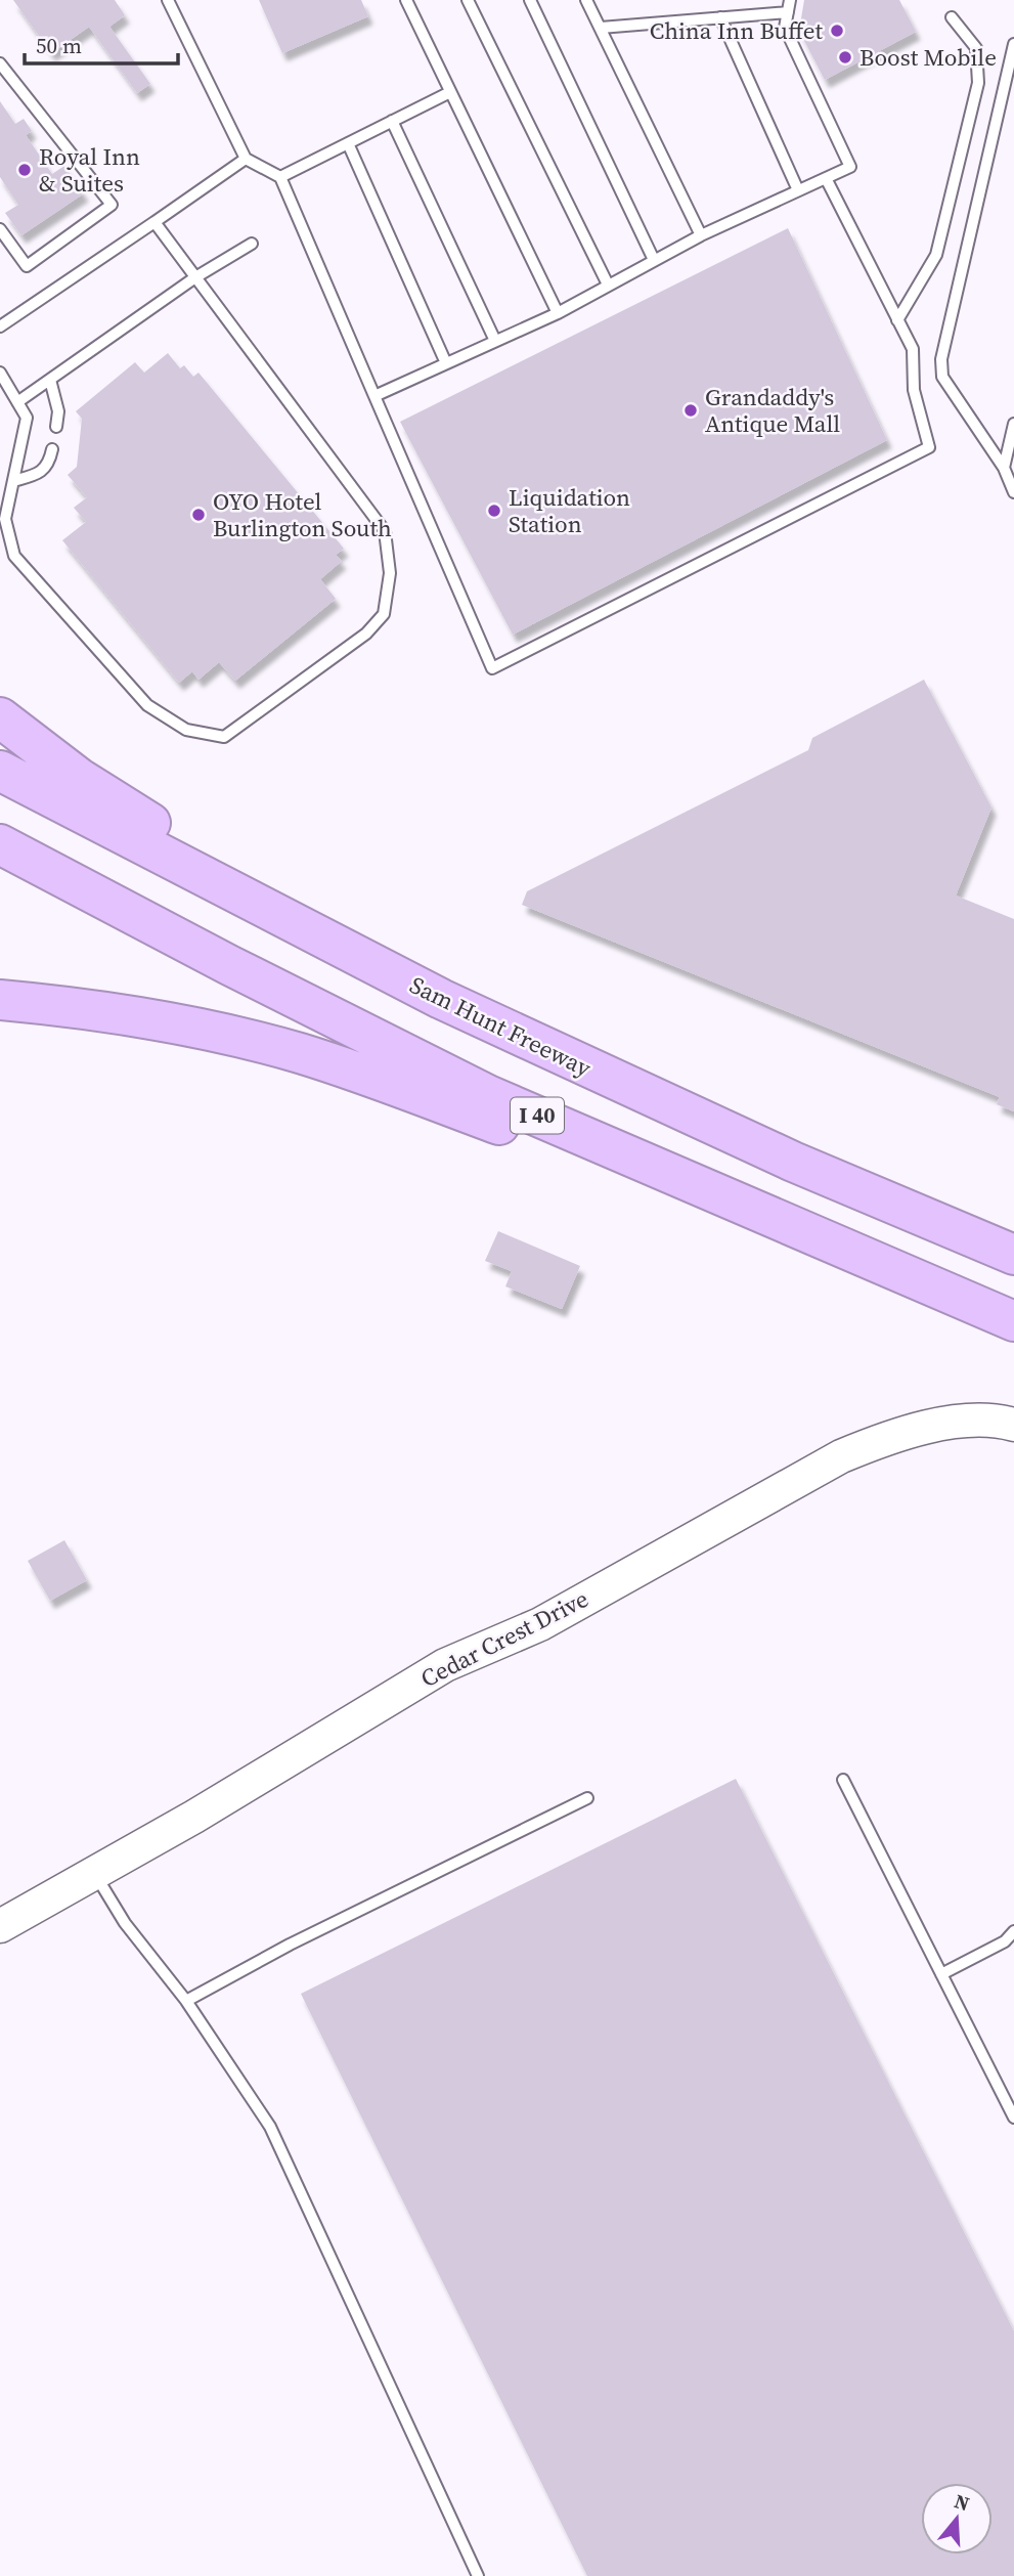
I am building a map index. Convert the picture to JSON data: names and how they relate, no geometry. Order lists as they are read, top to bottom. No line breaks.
{"streets":{"highway":["Sam Hunt Freeway","I 40"],"street":["Cedar Crest Drive"]},"places":["China Inn Buffet","Boost Mobile","Royal Inn & Suites","Grandaddy's Antique Mall","Liquidation Station","OYO Hotel Burlington South"],"scale_bar":"50 m","north":"top"}
